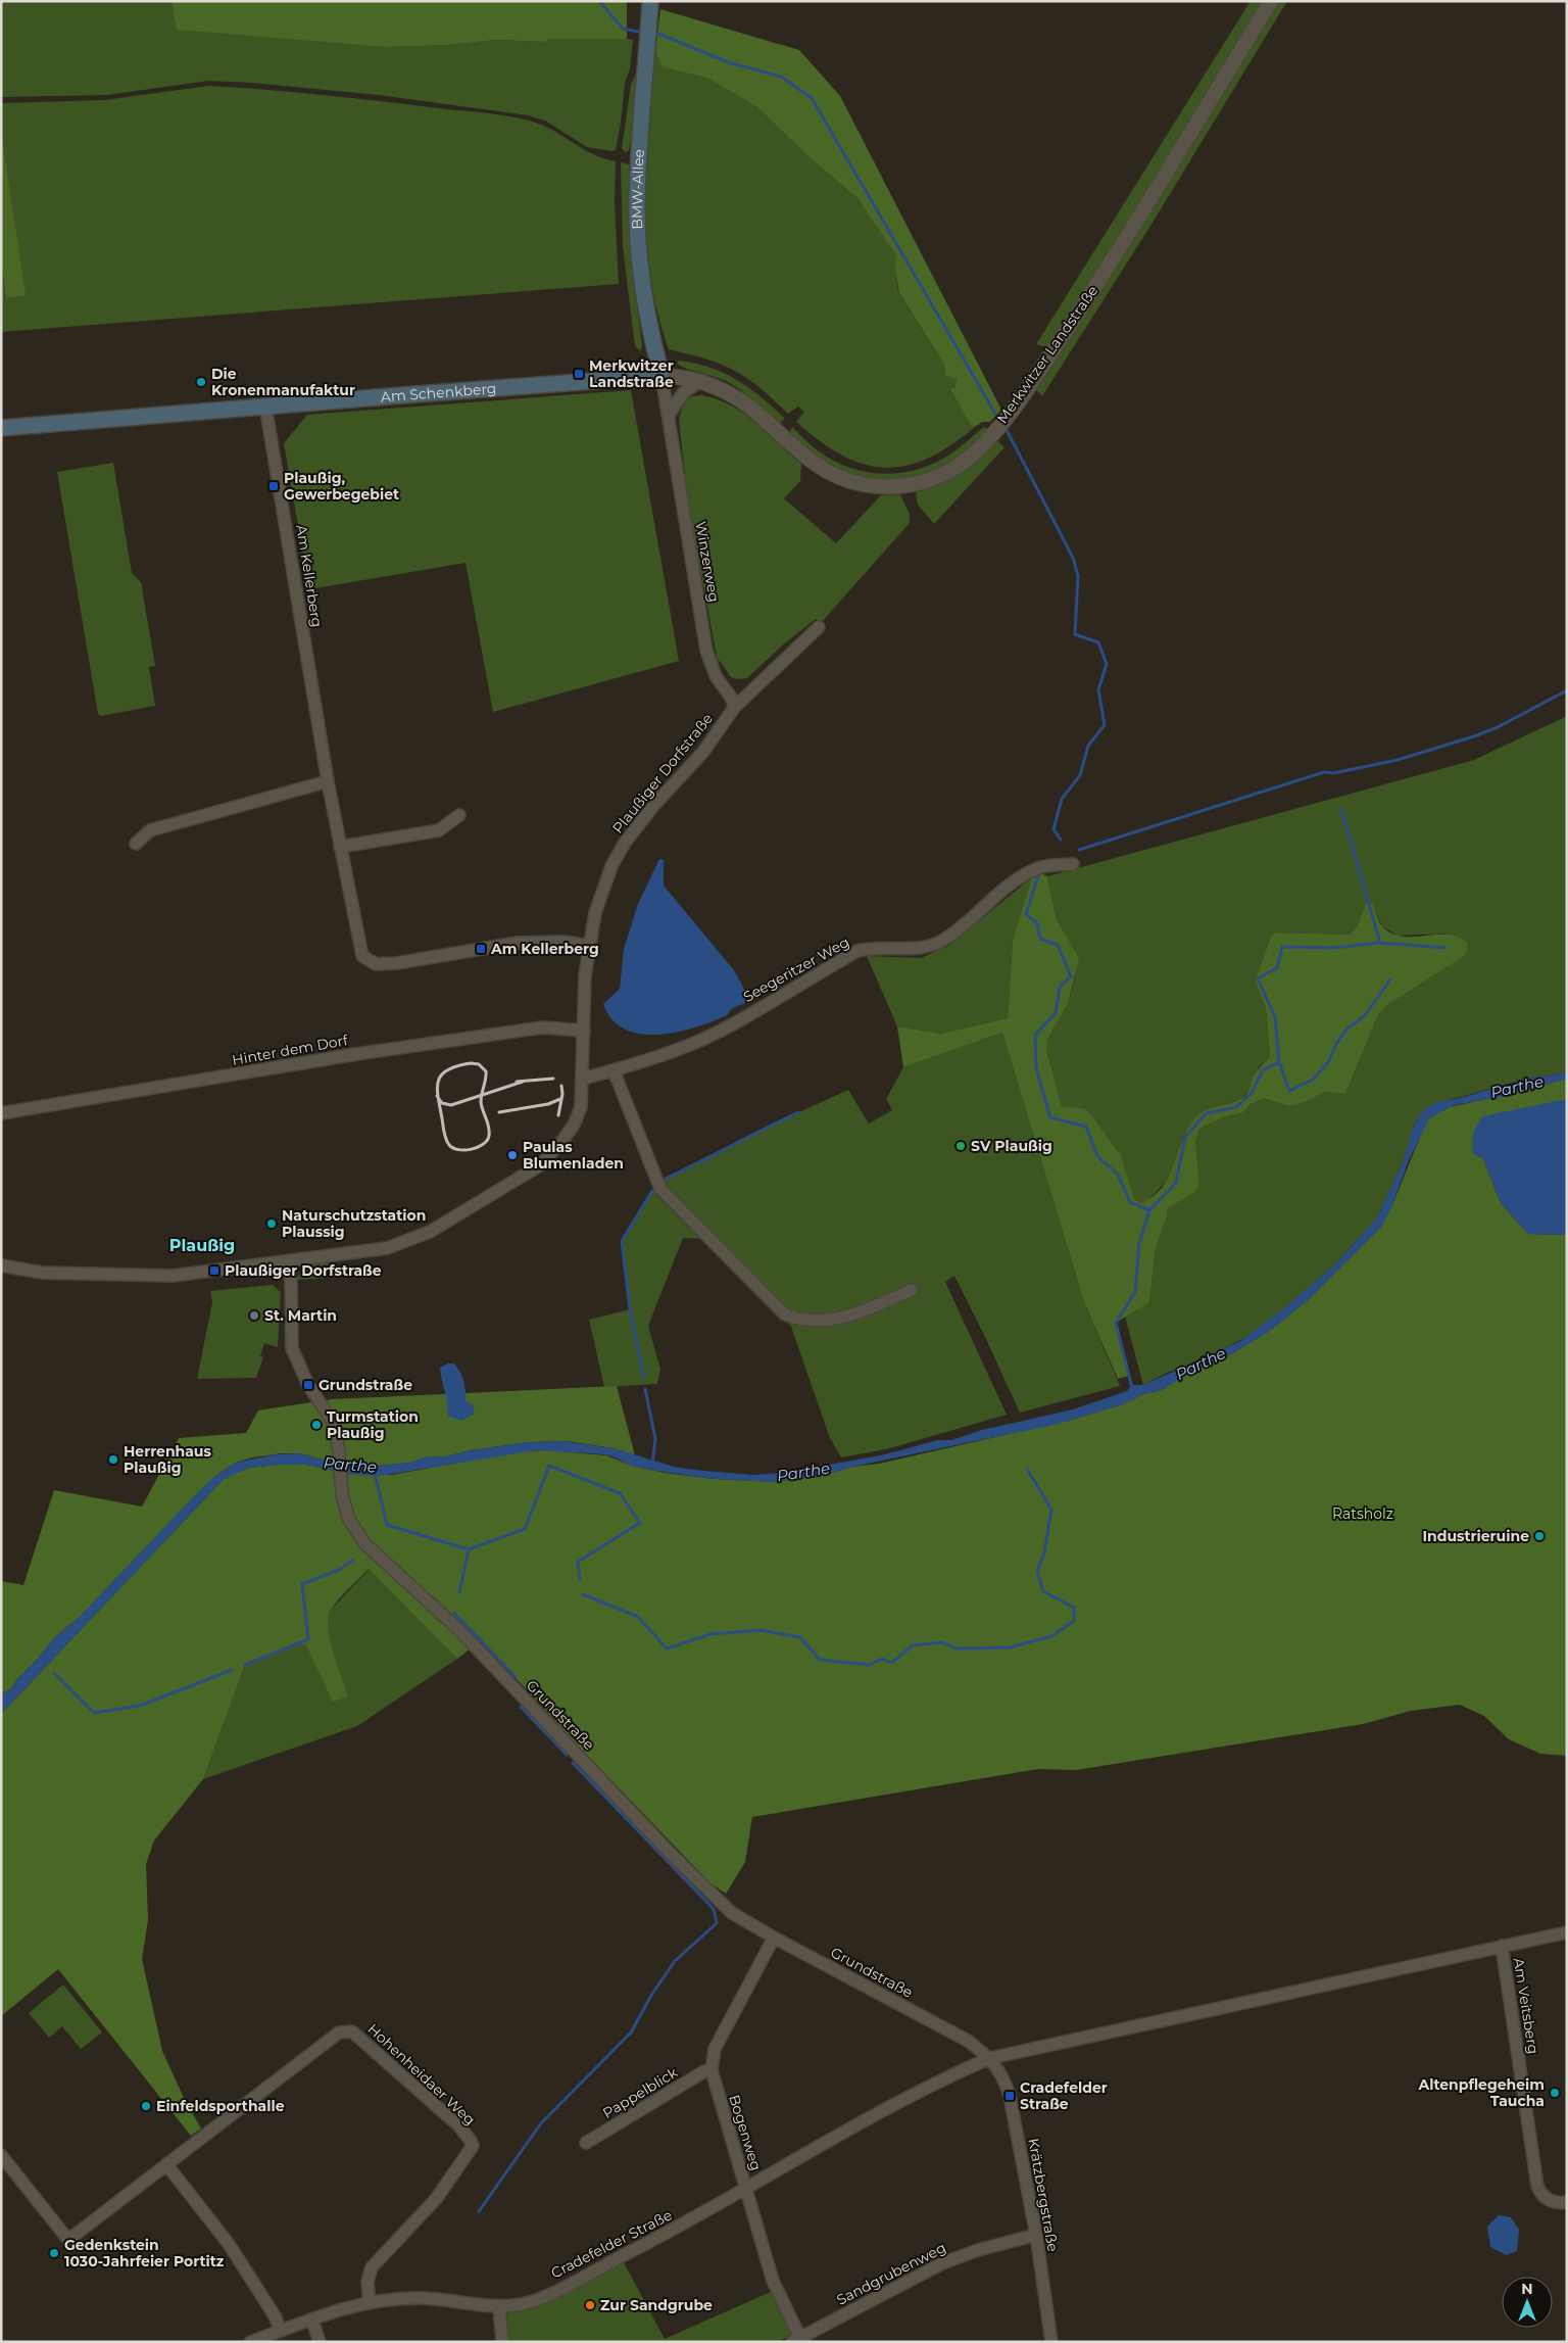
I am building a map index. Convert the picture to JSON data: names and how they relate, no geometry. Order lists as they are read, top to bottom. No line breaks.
{"streets":{"main road":["BMW-Allee","Am Schenkberg"],"street":["Merkwitzer Landstraße","Winzerweg","Am Kellerberg","Plaußiger Dorfstraße","Seegeritzer Weg","Hinter dem Dorf","Grundstraße","Am Veitsberg","Hohenheidaer Weg","Pappelblick","Bogenweg","Krätzbergstraße","Cradefelder Straße","Sandgrubenweg"]},"crossings":[["BMW-Allee","Merkwitzer Landstraße"],["BMW-Allee","Am Schenkberg"],["BMW-Allee","Winzerweg"],["Merkwitzer Landstraße","Am Schenkberg"],["Merkwitzer Landstraße","Winzerweg"],["Am Schenkberg","Winzerweg"],["Am Schenkberg","Am Kellerberg"],["Winzerweg","Plaußiger Dorfstraße"],["Am Kellerberg","Plaußiger Dorfstraße"],["Plaußiger Dorfstraße","Seegeritzer Weg"],["Plaußiger Dorfstraße","Hinter dem Dorf"],["Plaußiger Dorfstraße","Grundstraße"],["Grundstraße","Bogenweg"],["Grundstraße","Krätzbergstraße"],["Grundstraße","Cradefelder Straße"],["Am Veitsberg","Cradefelder Straße"],["Hohenheidaer Weg","Cradefelder Straße"],["Pappelblick","Bogenweg"],["Bogenweg","Cradefelder Straße"],["Bogenweg","Sandgrubenweg"],["Krätzbergstraße","Cradefelder Straße"],["Krätzbergstraße","Sandgrubenweg"]],"districts":["Plaußig"],"water":["Parthe"],"parks":["Ratsholz"],"places":{"transit":["Merkwitzer Landstraße","Plaußig, Gewerbegebiet","Am Kellerberg","Plaußiger Dorfstraße","Grundstraße","Cradefelder Straße"],"other":["Die Kronenmanufaktur","SV Plaußig","Paulas Blumenladen","Naturschutzstation Plaussig","St. Martin","Turmstation Plaußig","Herrenhaus Plaußig","Industrieruine","Altenpflegeheim Taucha","Einfeldsporthalle","Gedenkstein 1030-Jahrfeier Portitz","Zur Sandgrube"]},"north":"top"}
